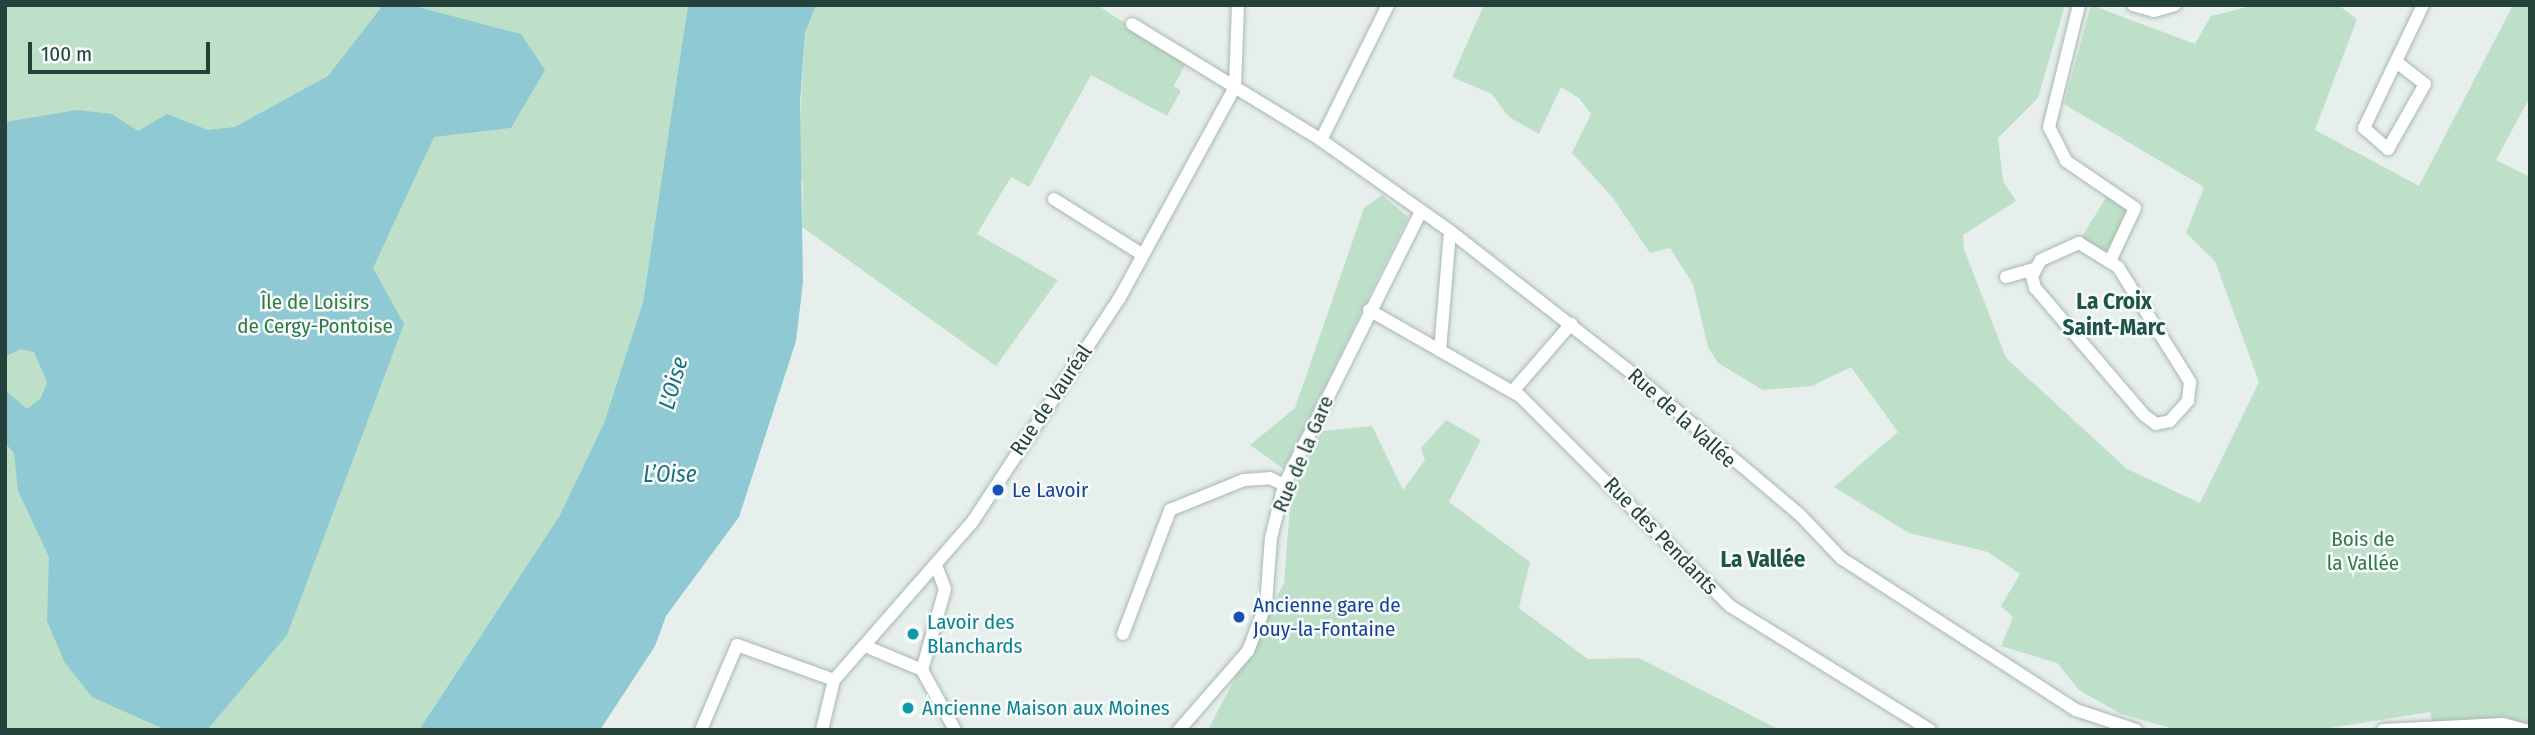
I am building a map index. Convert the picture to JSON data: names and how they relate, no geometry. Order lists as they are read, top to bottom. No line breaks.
{"streets":{"street":["Rue de Vauréal","Rue de la Vallée","Rue de la Gare","Rue des Pendants"]},"crossings":[["Rue de Vauréal","Rue de la Vallée"],["Rue de la Vallée","Rue de la Gare"],["Rue de la Gare","Rue des Pendants"]],"districts":["La Croix Saint-Marc","La Vallée"],"water":["L'Oise","L’Oise"],"parks":["Île de Loisirs de Cergy-Pontoise","Bois de la Vallée"],"places":["Le Lavoir","Ancienne gare de Jouy-la-Fontaine","Lavoir des Blanchards","Ancienne Maison aux Moines"],"scale_bar":"100 m"}
